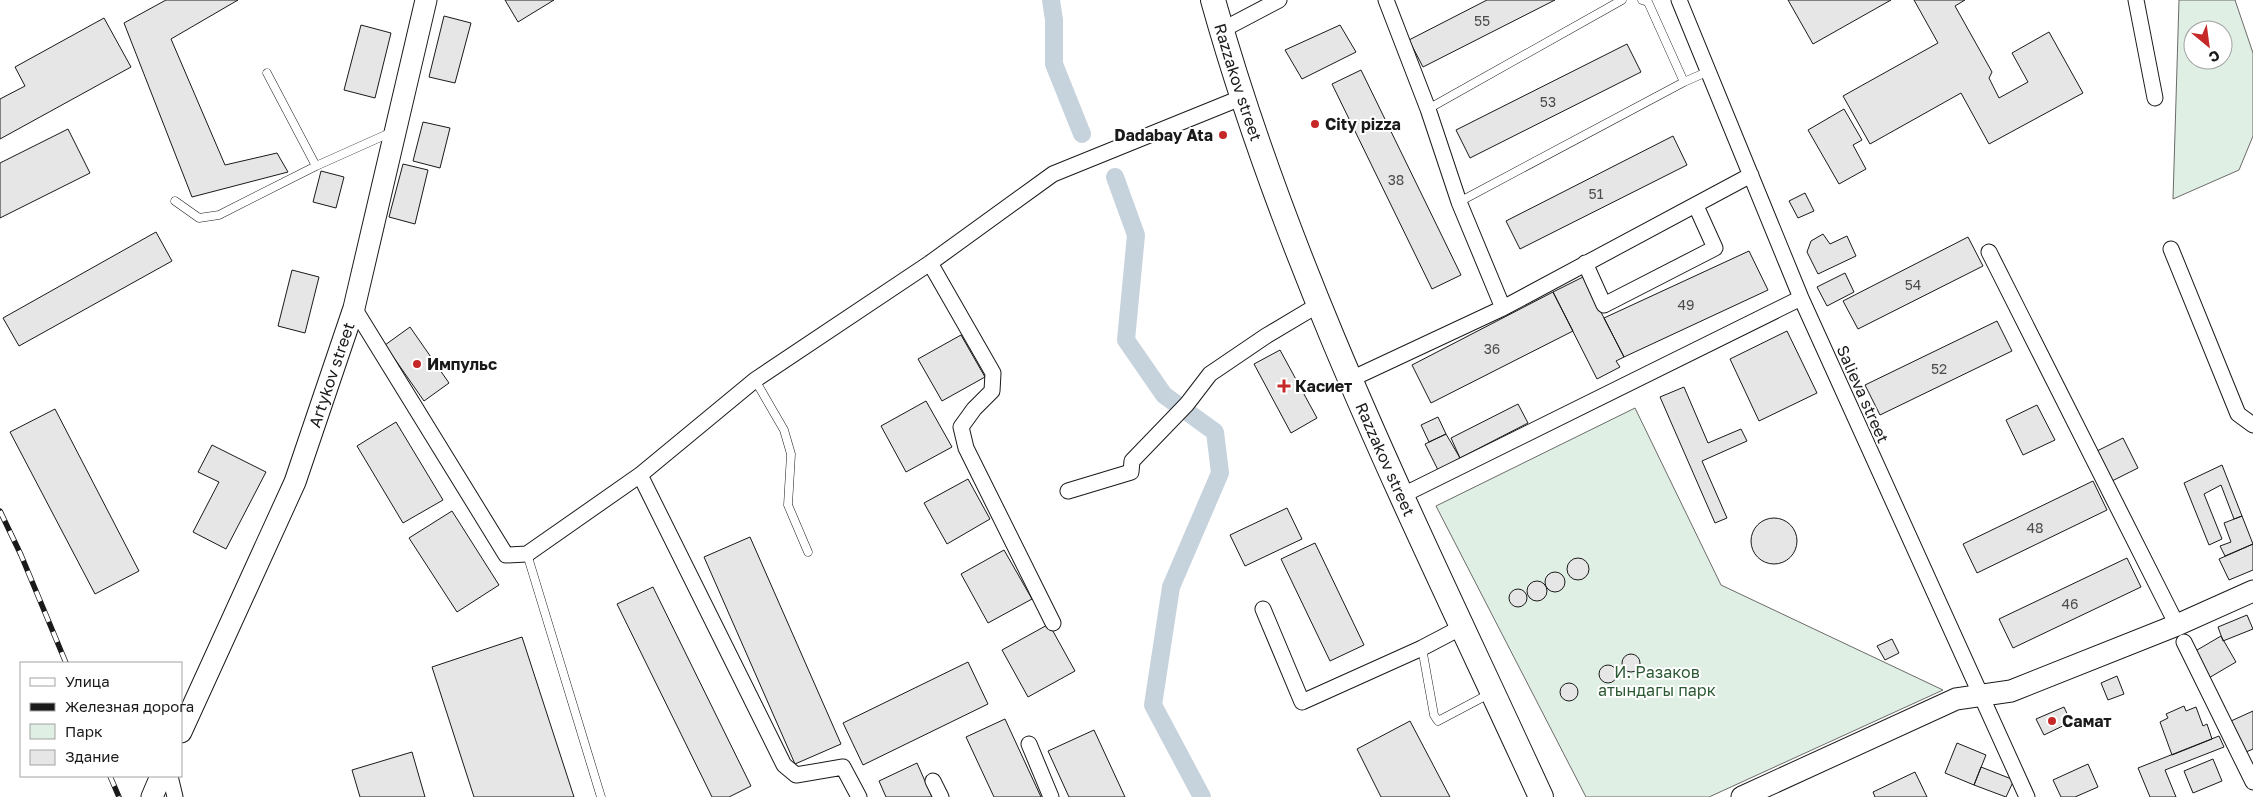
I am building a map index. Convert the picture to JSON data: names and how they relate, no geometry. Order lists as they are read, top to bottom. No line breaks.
{"streets":{"main road":["Razzakov street","Artykov street"],"street":["Salieva street"]},"parks":["И. Разаков атындагы парк"],"places":{"other":["City pizza","Dadabay Ata","Импульс","Самат"],"health":["Касиет"]},"house_numbers":["55","53","38","51","54","49","36","52","48","46"],"legend":["Улица","Железная дорога","Парк","Здание"],"north":"bottom right"}
